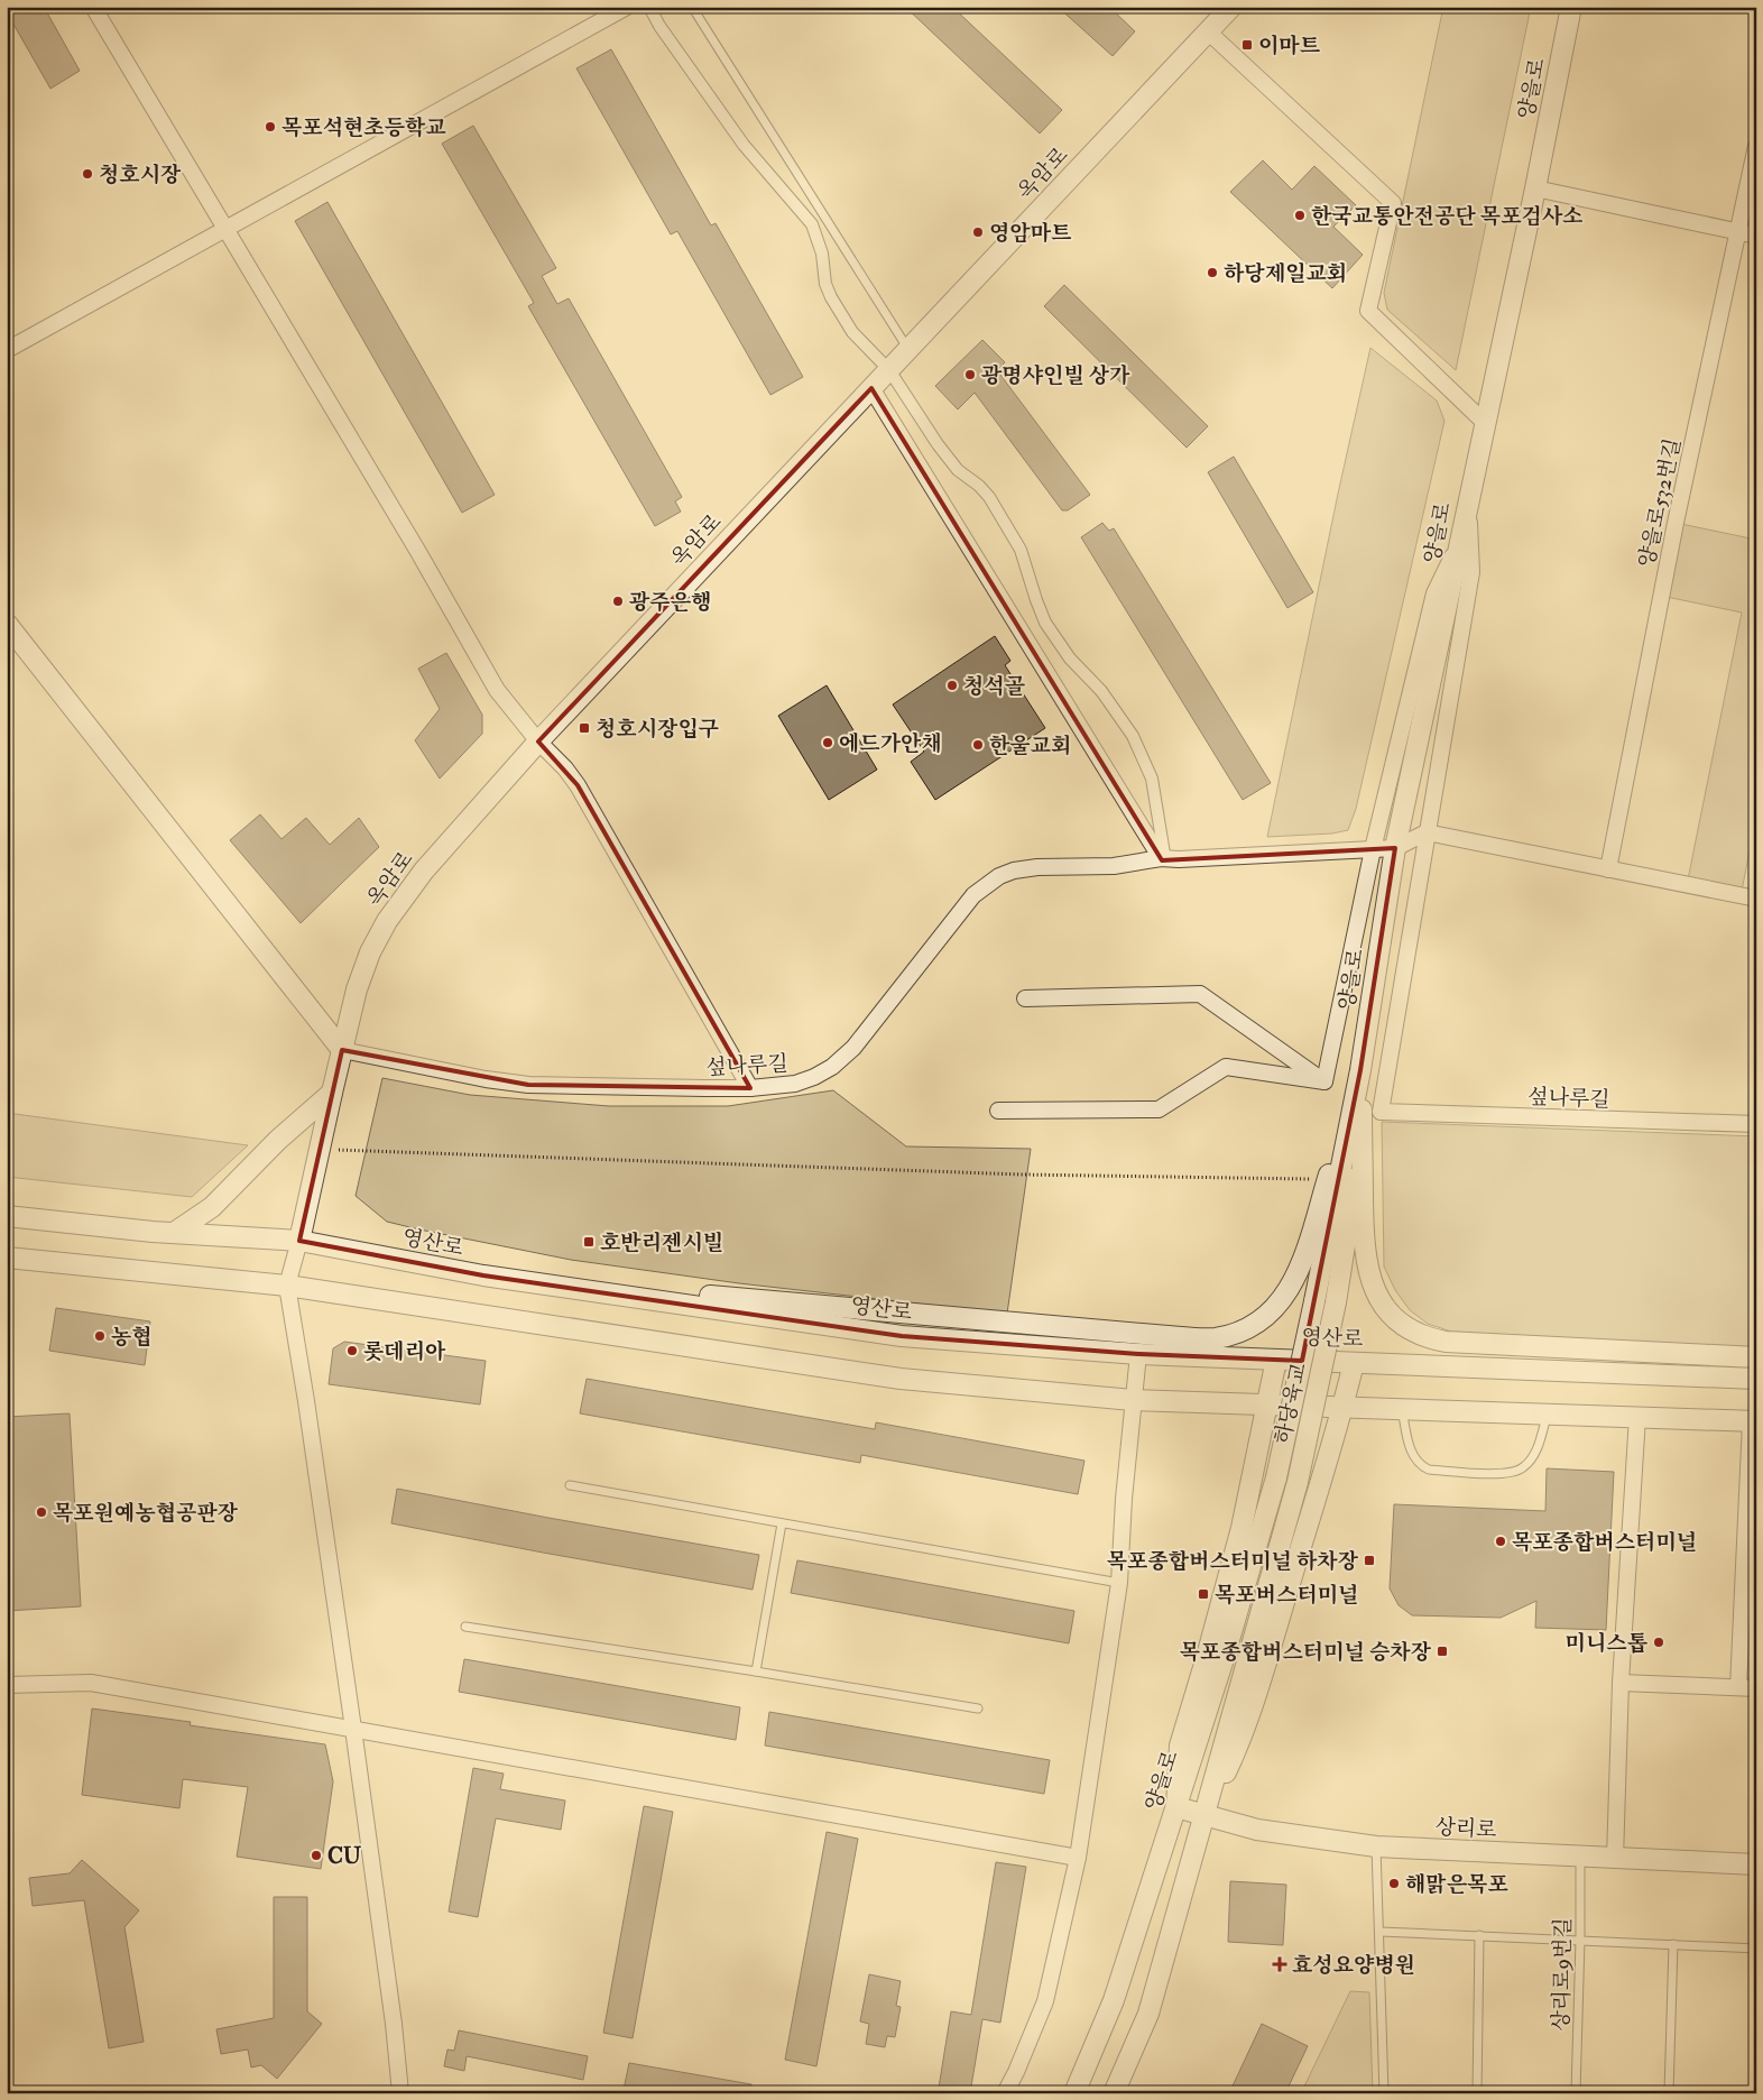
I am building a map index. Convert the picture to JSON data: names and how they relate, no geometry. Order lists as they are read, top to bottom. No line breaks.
{"streets":{"street":["양을로","옥암로","양을로532번길","섶나루길","영산로","하당육교","상리로"],"lane":["상리로9번길"]},"crossings":[["양을로","섶나루길"],["양을로","하당육교"],["양을로","상리로"],["옥암로","섶나루길"],["옥암로","영산로"],["하당육교","상리로"],["상리로","상리로9번길"]],"places":{"transit":["이마트","청호시장입구","호반리젠시빌","목포종합버스터미널 하차장","목포버스터미널","목포종합버스터미널 승차장"],"other":["목포석현초등학교","청호시장","한국교통안전공단 목포검사소","영암마트","하당제일교회","광명샤인빌 상가","광주은행","청석골","에드가안채","한울교회","농협","롯데리아","목포원예농협공판장","목포종합버스터미널","미니스톱","CU","해맑은목포"],"health":["효성요양병원"]}}
